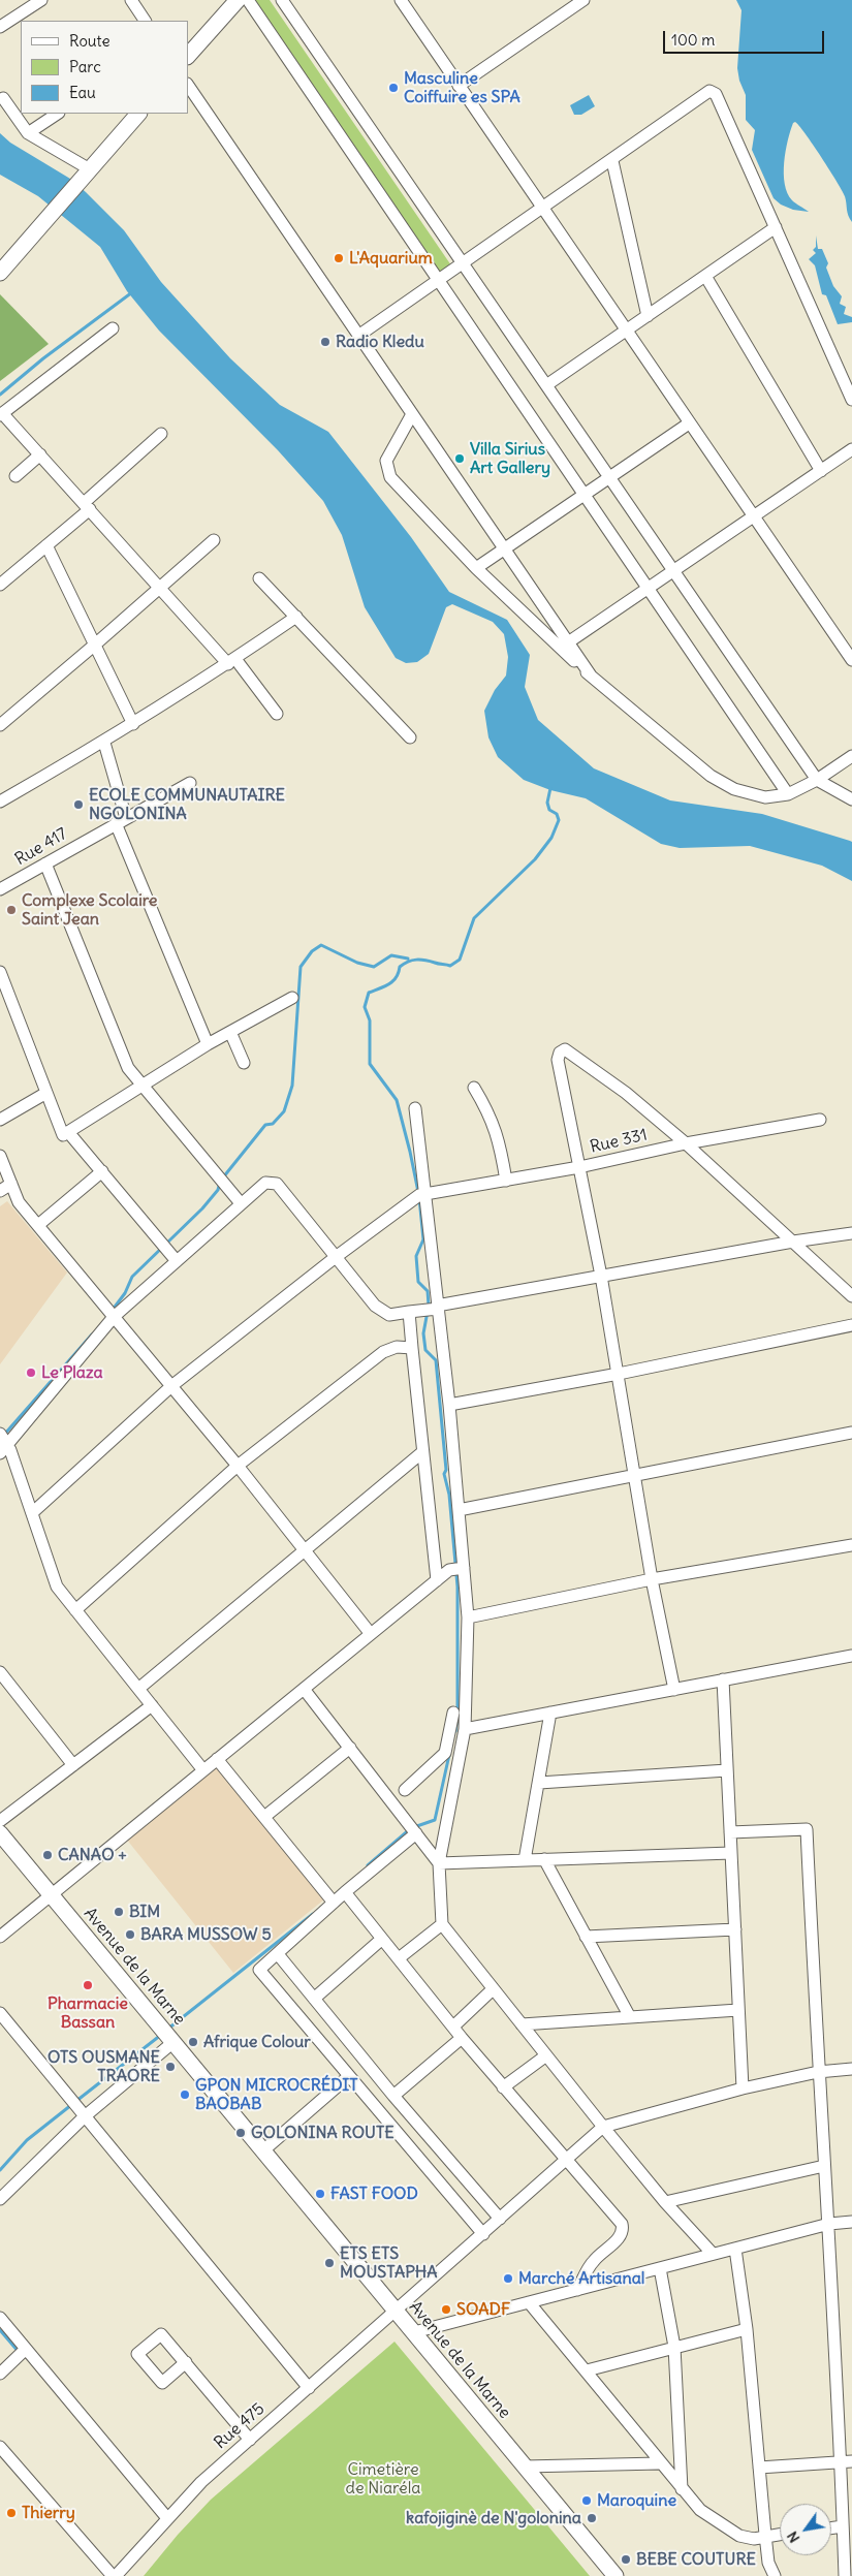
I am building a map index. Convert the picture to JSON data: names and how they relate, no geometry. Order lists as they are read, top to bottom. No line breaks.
{"streets":{"street":["Rue 417","Rue 331","Avenue de la Marne","Rue 475"]},"crossings":[["Avenue de la Marne","Rue 475"]],"parks":["Cimetière de Niaréla"],"places":["Masculine Coiffuire es SPA","L'Aquarium","Radio Kledu","Villa Sirius Art Gallery","ECOLE COMMUNAUTAIRE NGOLONINA","Complexe Scolaire Saint Jean","Le Plaza","CANAO +","BIM","BARA MUSSOW 5","Pharmacie Bassan","Afrique Colour","OTS OUSMANE TRAORE","GPON MICROCRÉDIT BAOBAB","GOLONINA ROUTE","FAST FOOD","ETS ETS MOUSTAPHA","Marché Artisanal","SOADF","Maroquine","Thierry","kafojiginè de N'golonina","BEBE COUTURE"],"legend":["Route","Parc","Eau"],"scale_bar":"100 m","north":"bottom left"}
